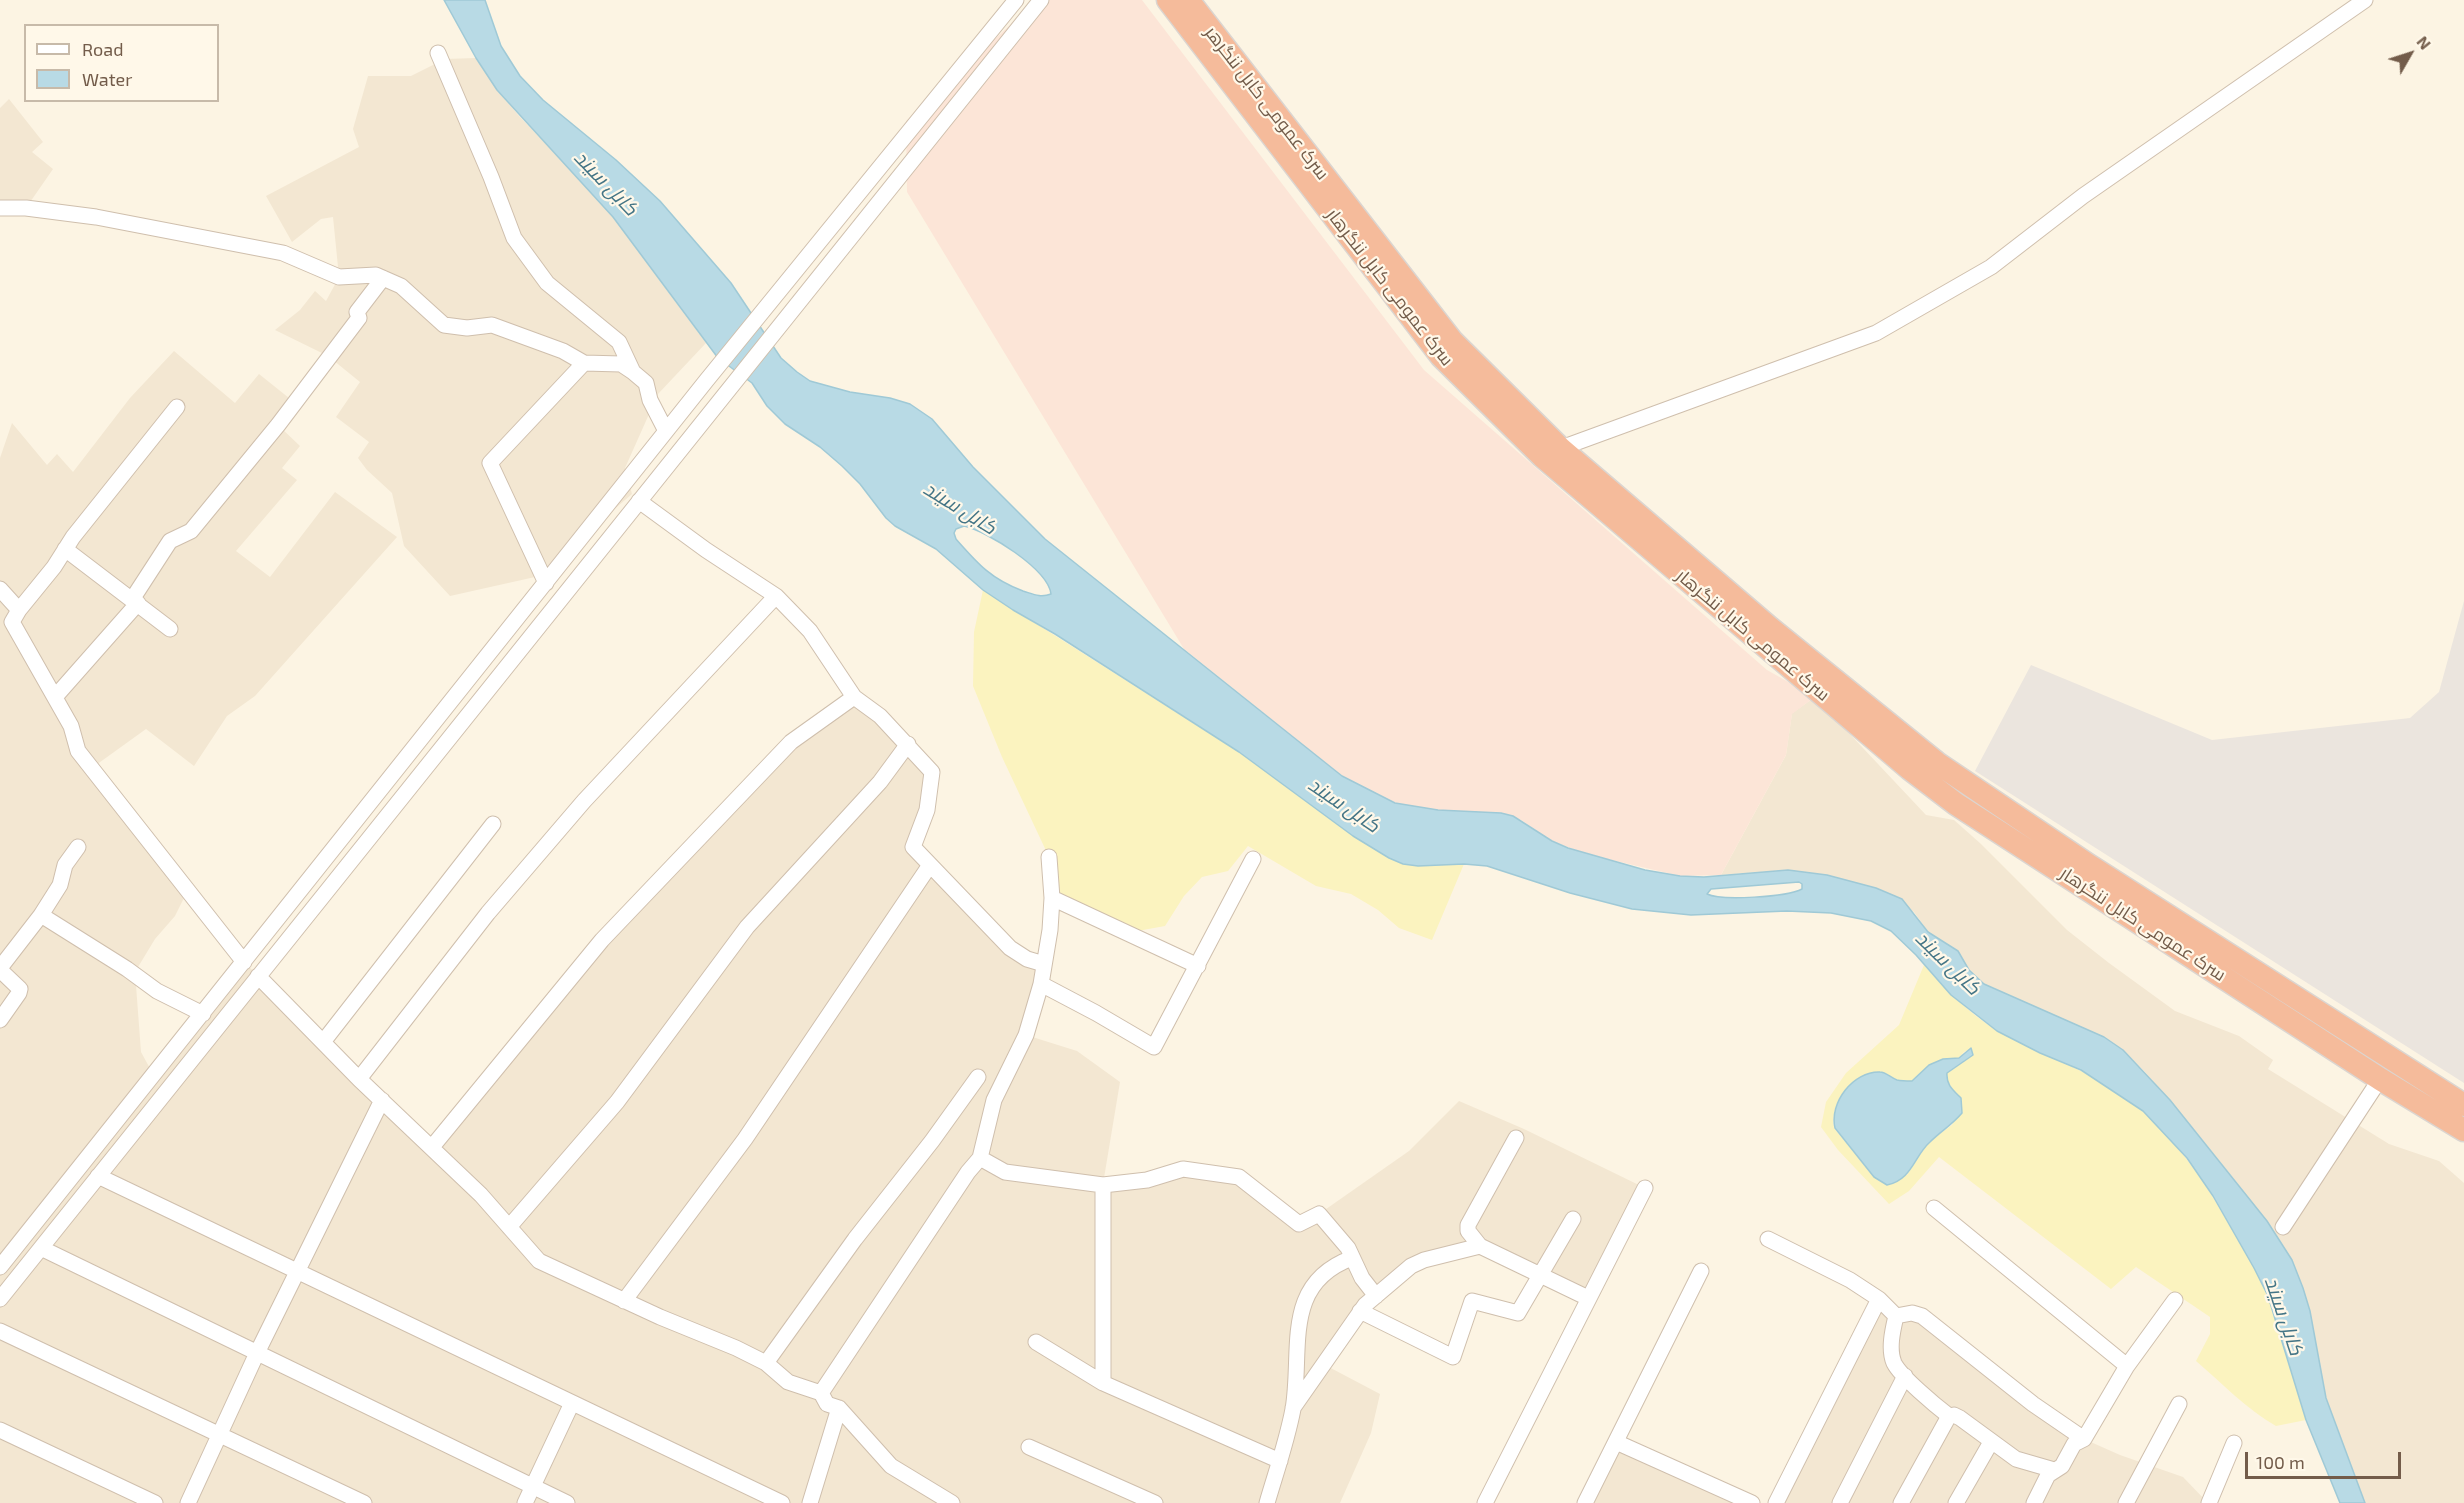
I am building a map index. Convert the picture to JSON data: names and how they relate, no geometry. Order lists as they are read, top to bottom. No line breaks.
{"streets":{"highway":["سرک عمومی کابل ننگرهر","سرک عمومی کابل ننگرهار"]},"crossings":[["سرک عمومی کابل ننگرهر","سرک عمومی کابل ننگرهار"]],"water":["کابل سيند"],"legend":["Road","Water"],"scale_bar":"100 m","north":"top right"}
